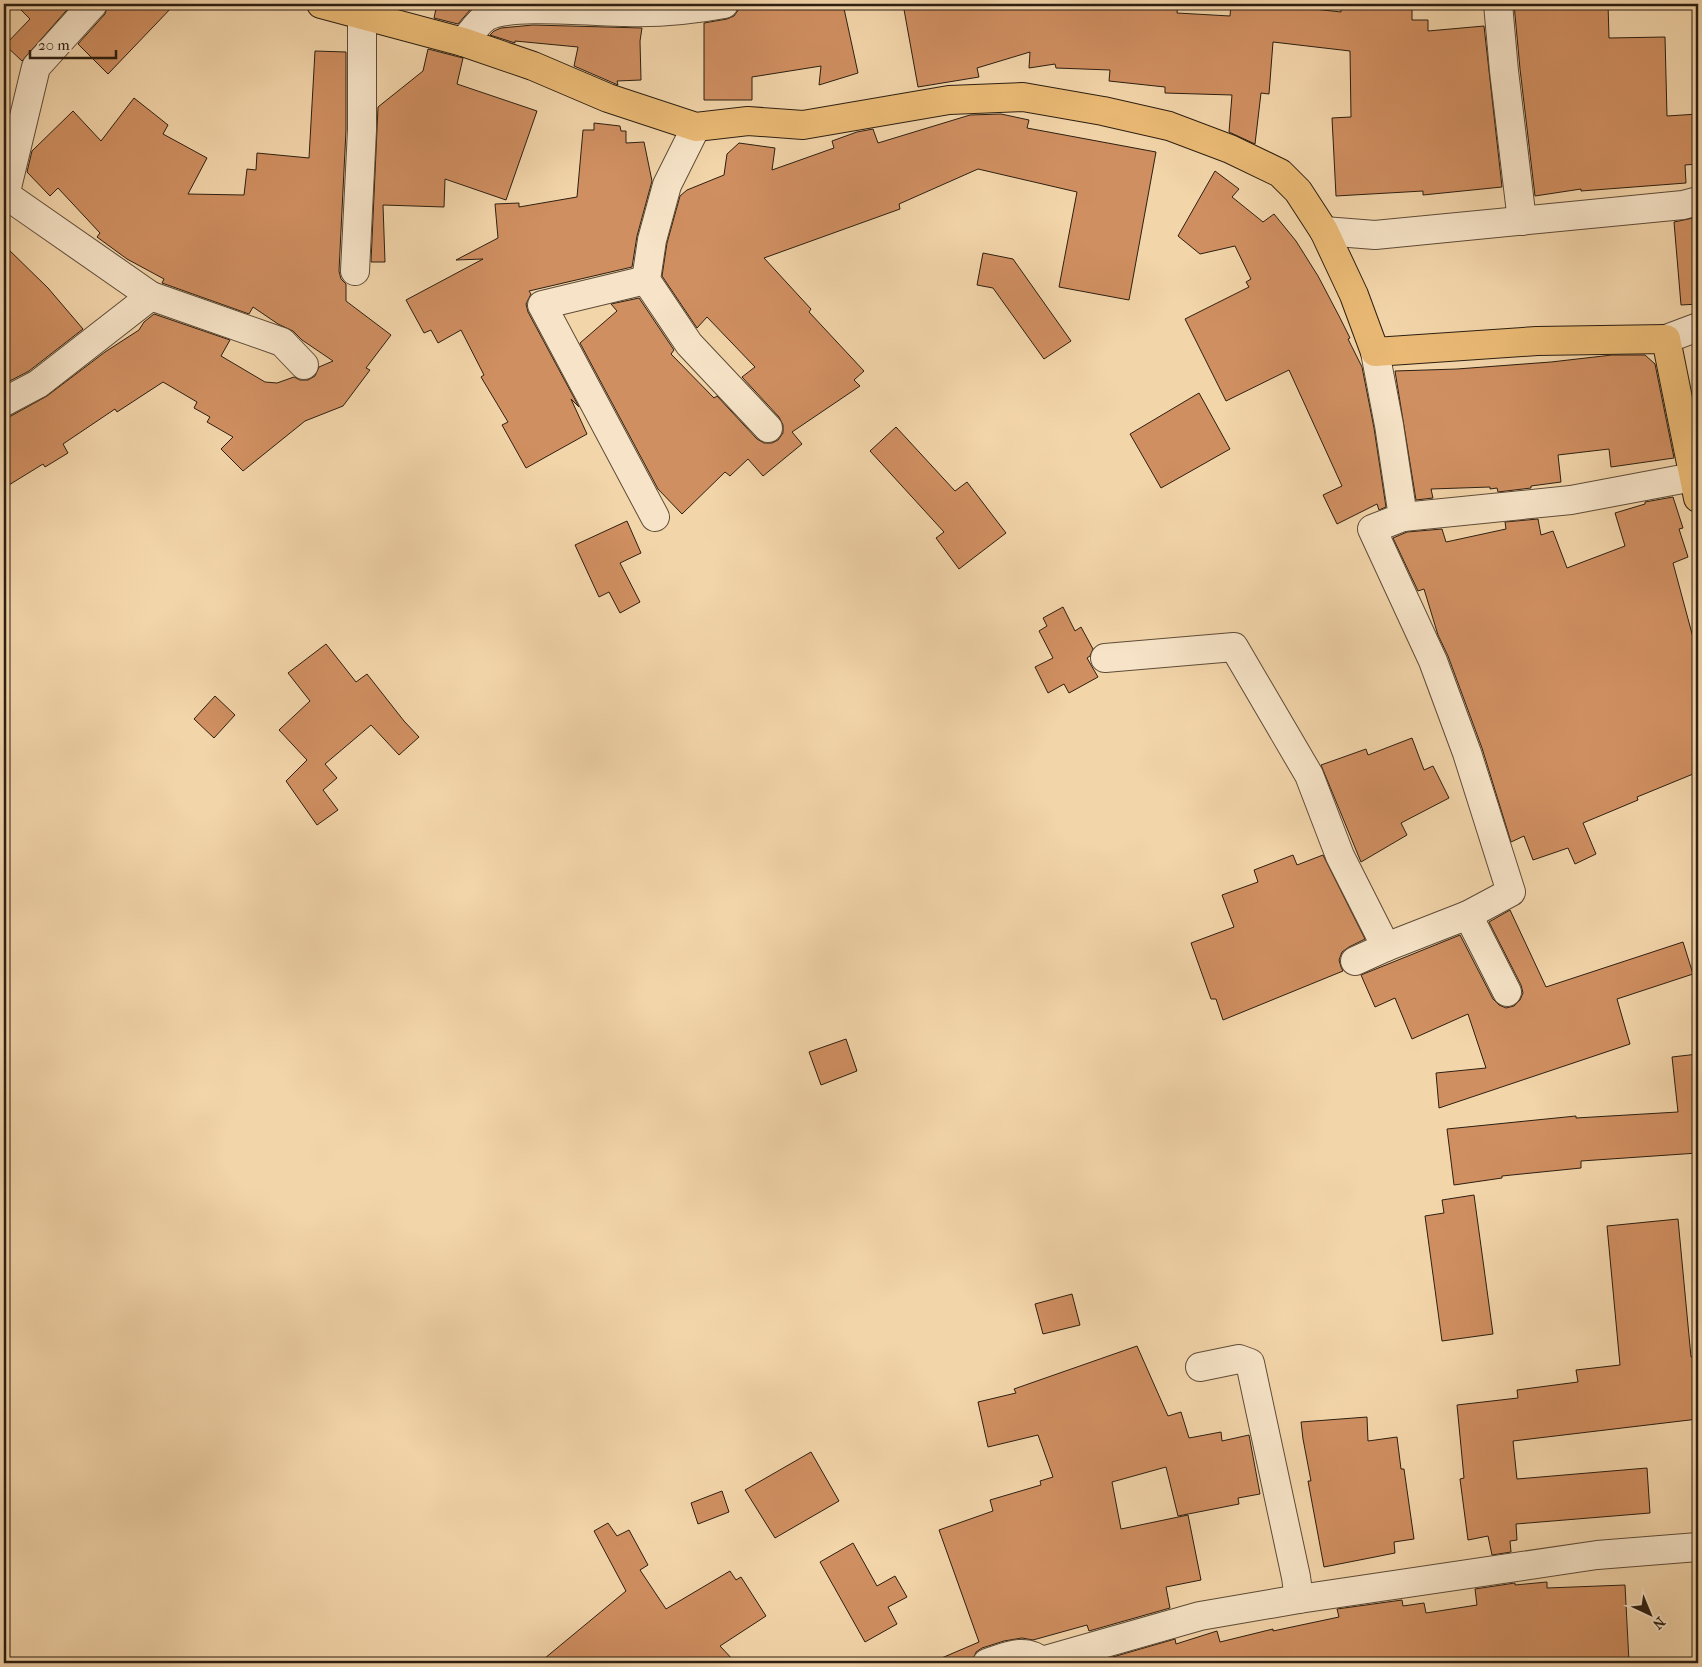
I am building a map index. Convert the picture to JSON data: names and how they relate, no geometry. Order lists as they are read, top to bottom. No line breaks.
{"scale_bar":"20 m","north":"bottom right"}
